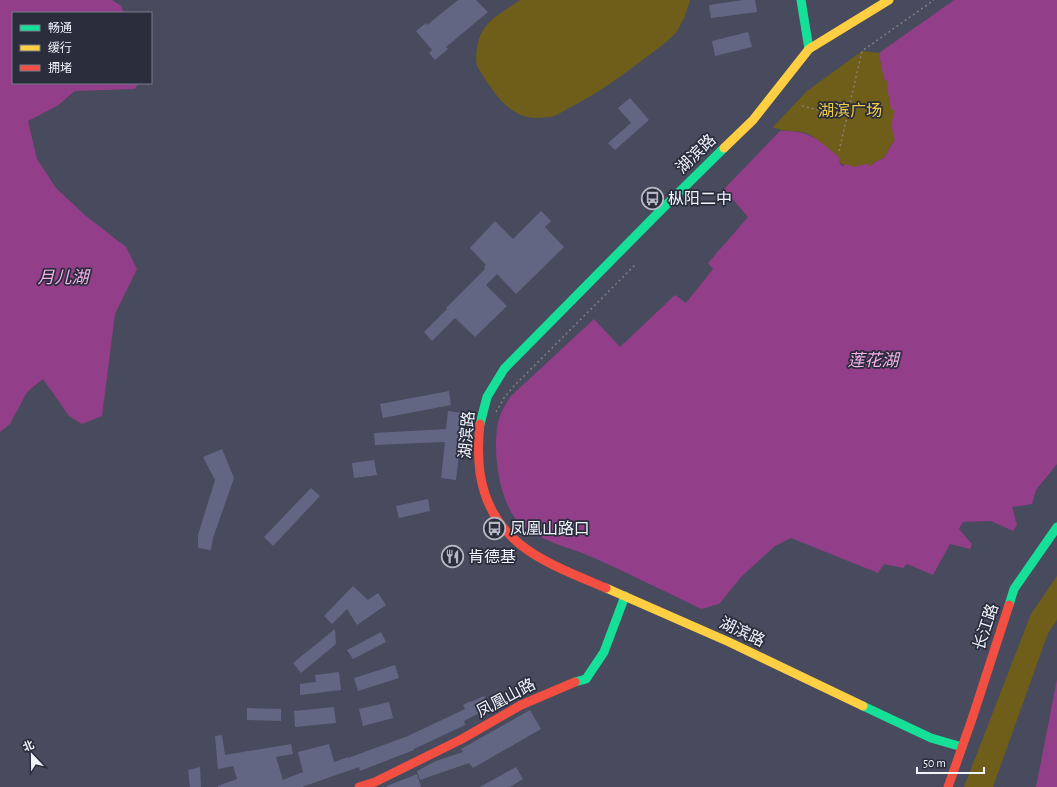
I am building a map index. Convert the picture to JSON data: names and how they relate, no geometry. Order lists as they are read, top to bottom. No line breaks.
{"streets":{"main road":["湖滨路","长江路","凤凰山路"]},"crossings":[["湖滨路","长江路"],["湖滨路","凤凰山路"]],"water":["月儿湖","莲花湖"],"parks":["湖滨广场"],"places":{"bus stop":["枞阳二中","凤凰山路口"],"restaurant":["肯德基"]},"legend":["畅通","缓行","拥堵"],"scale_bar":"50 m","north":"top"}
